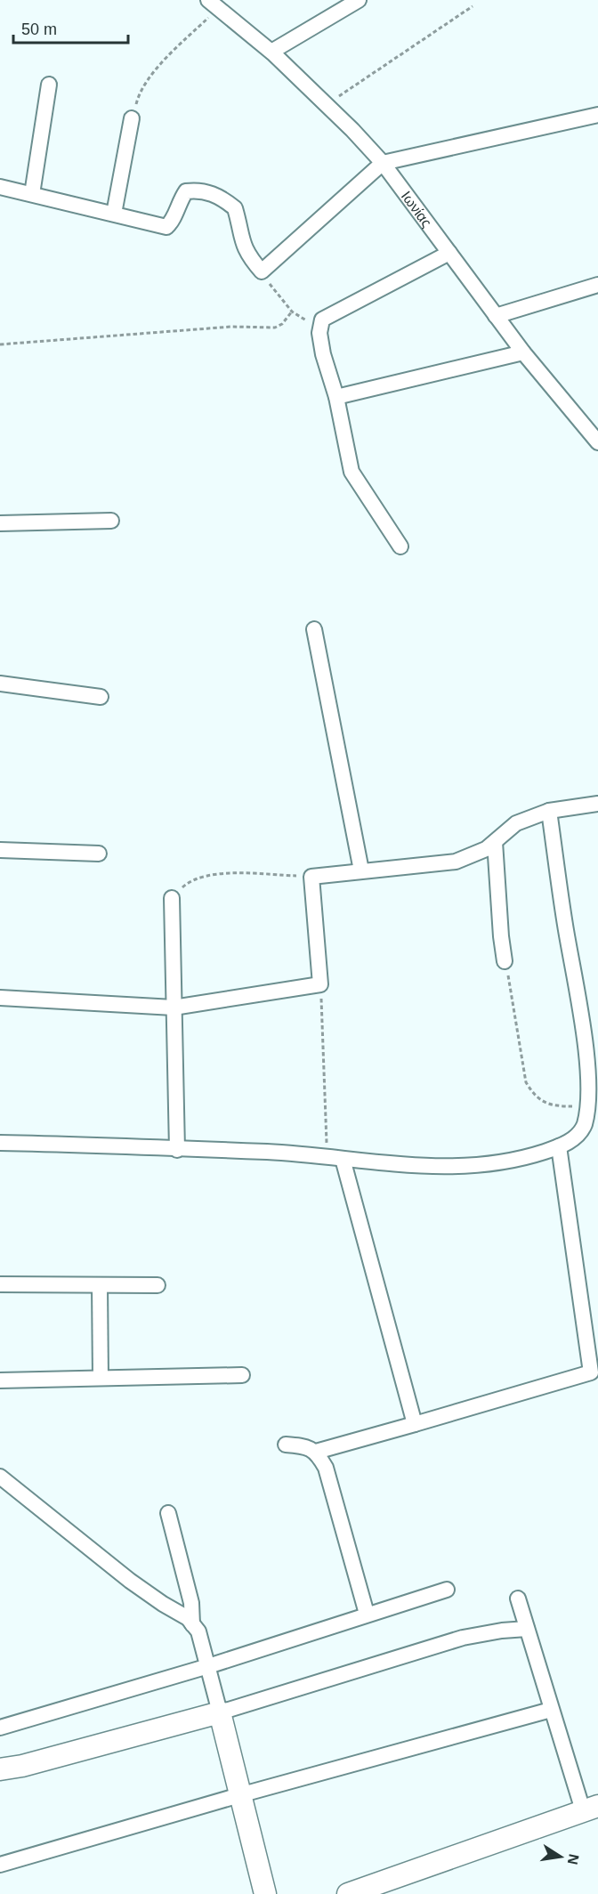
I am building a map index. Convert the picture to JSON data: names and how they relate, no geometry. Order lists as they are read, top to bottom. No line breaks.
{"streets":{"street":["Ιωνίας"]},"scale_bar":"50 m","north":"right"}
